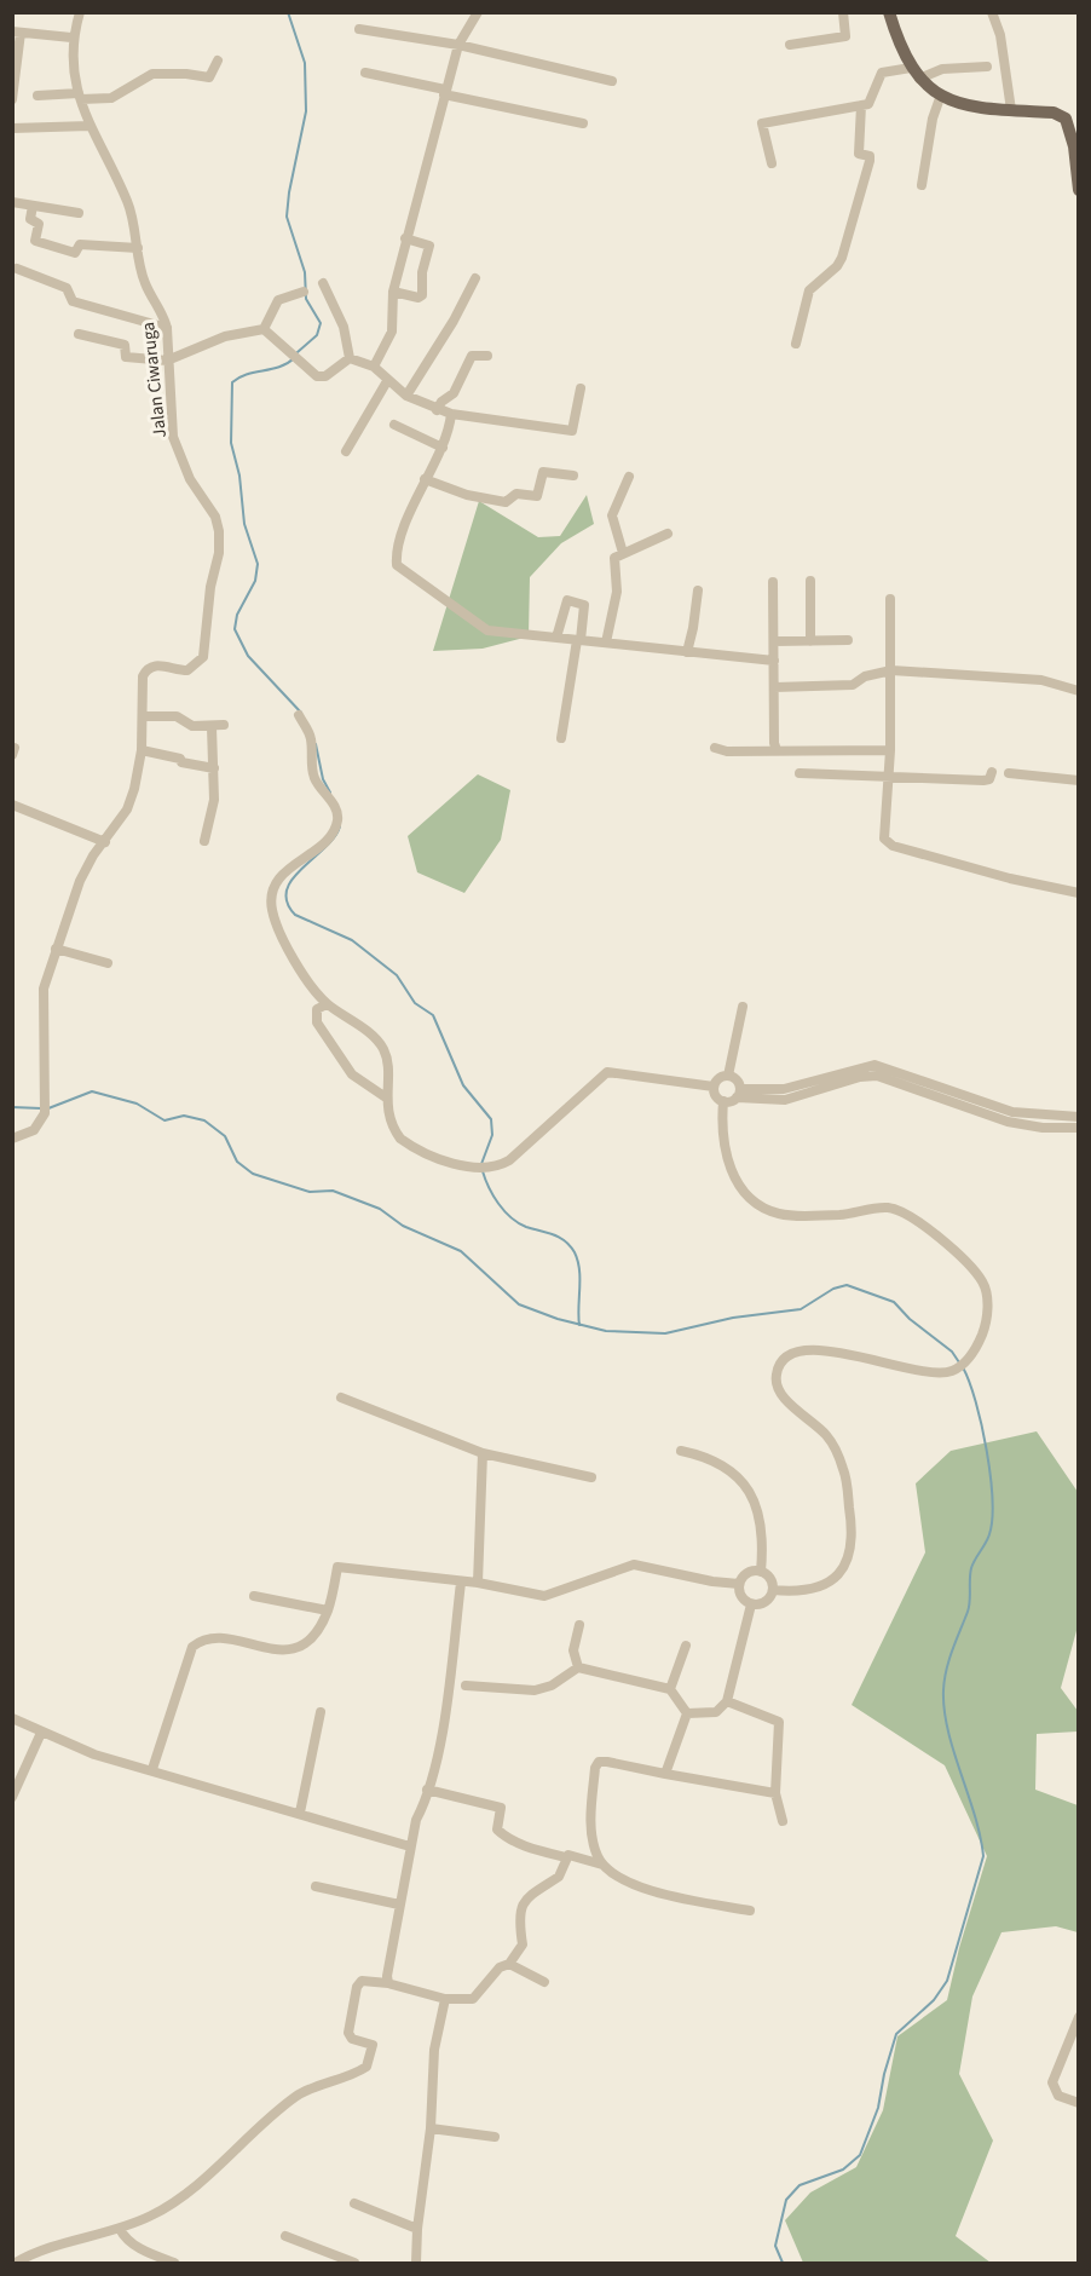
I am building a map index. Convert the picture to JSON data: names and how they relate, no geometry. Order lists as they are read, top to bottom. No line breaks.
{"streets":{"street":["Jalan Ciwaruga"]}}
